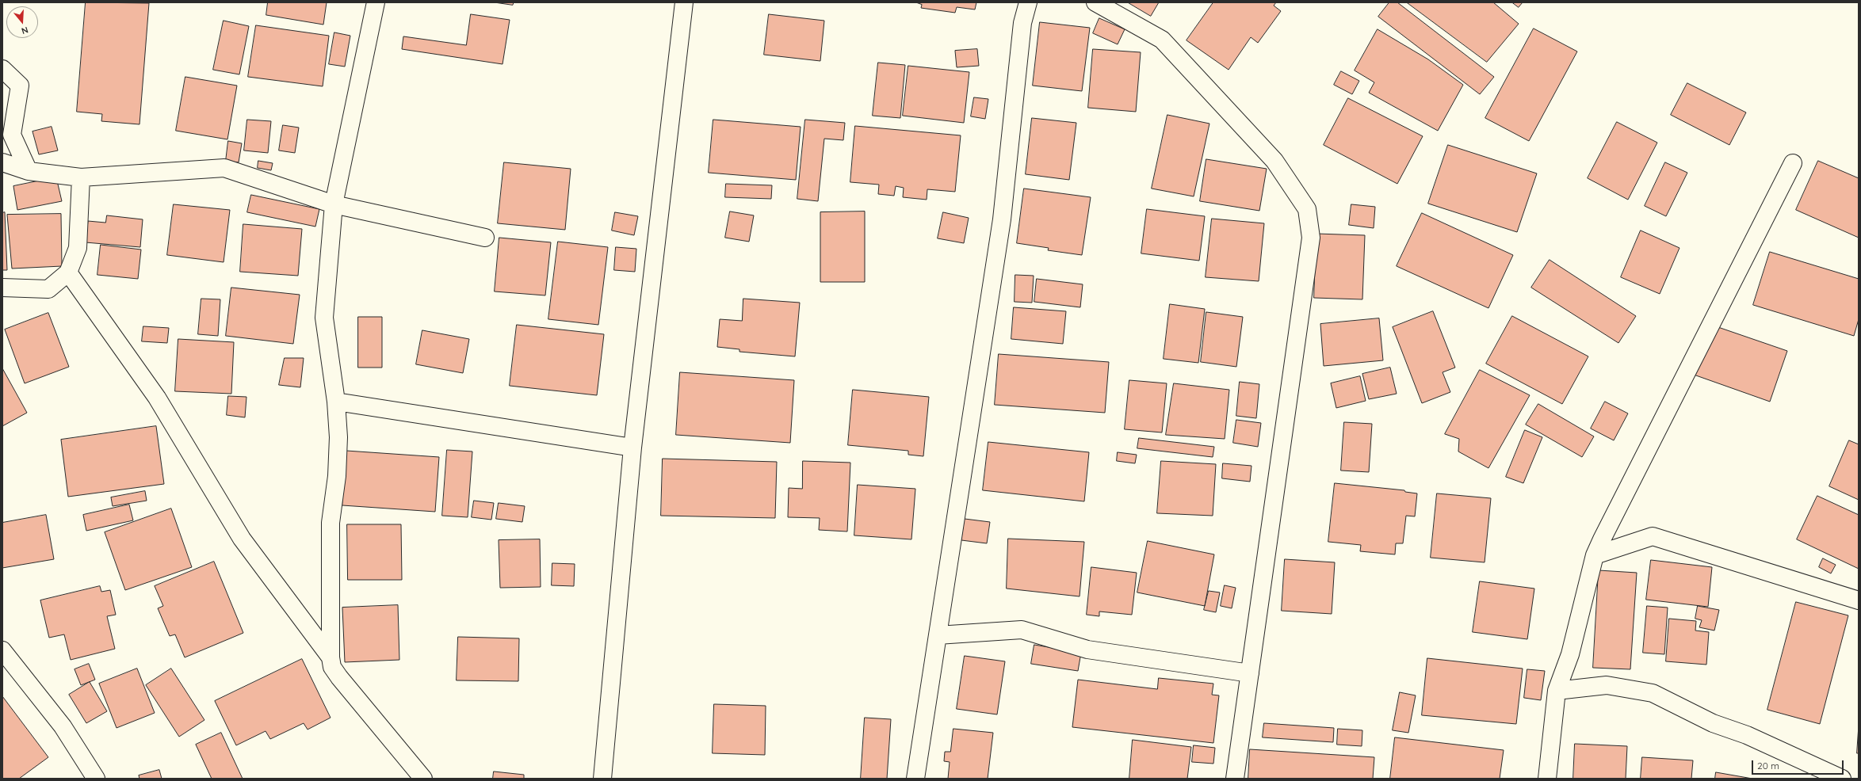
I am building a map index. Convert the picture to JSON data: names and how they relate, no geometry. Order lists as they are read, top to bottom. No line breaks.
{"scale_bar":"20 m","north":"bottom"}
